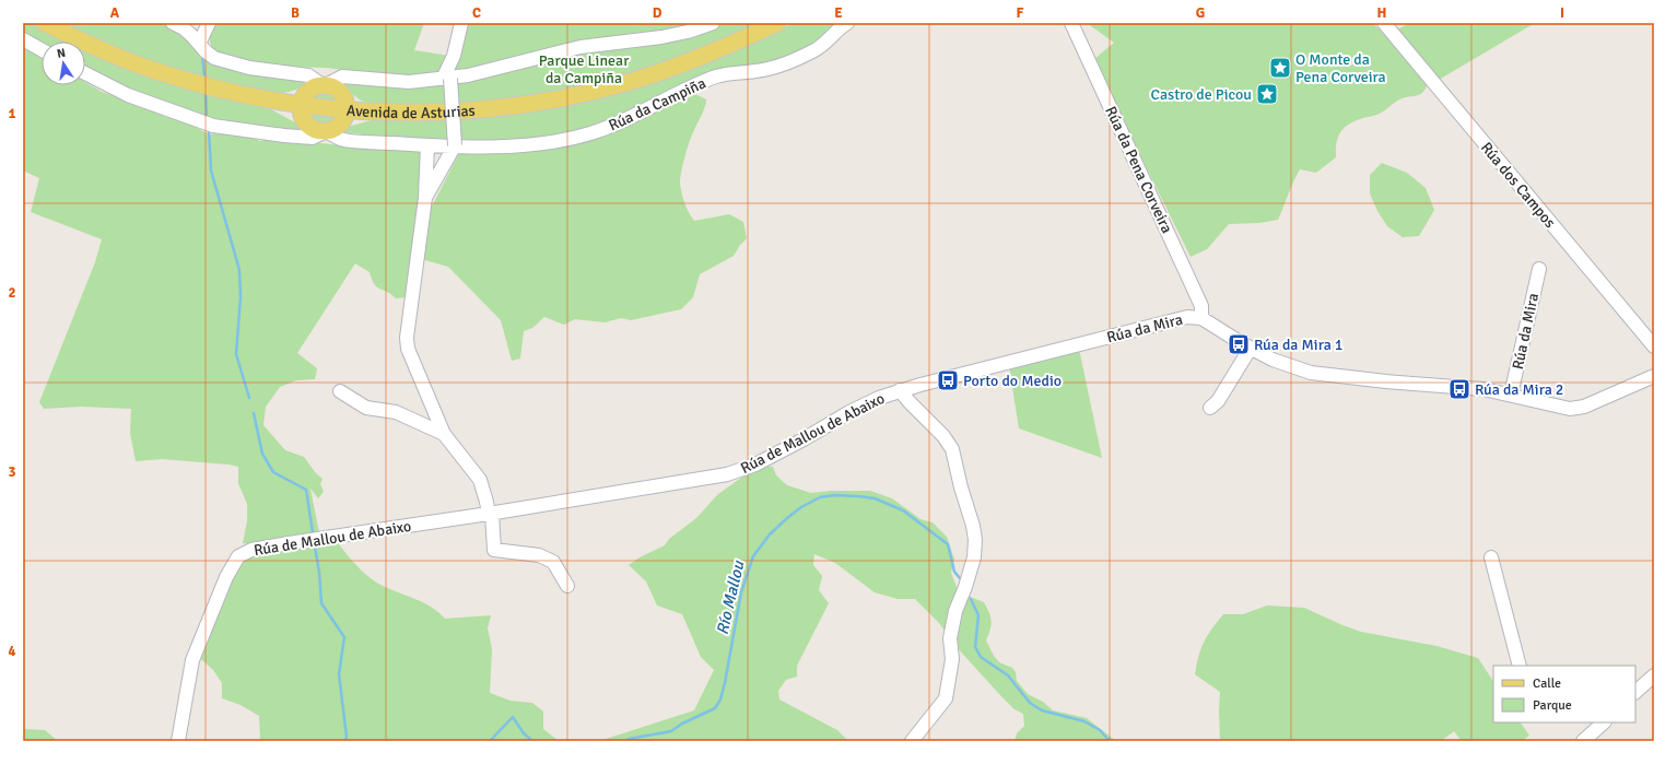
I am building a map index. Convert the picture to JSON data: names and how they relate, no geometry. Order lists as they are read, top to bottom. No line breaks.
{"streets":{"main road":["Avenida de Asturias"],"street":["Rúa da Campiña","Rúa da Pena Corveira","Rúa dos Campos","Rúa da Mira","Rúa de Mallou de Abaixo"]},"crossings":[["Rúa da Pena Corveira","Rúa da Mira"],["Rúa da Mira","Rúa de Mallou de Abaixo"]],"water":["Río Mallou"],"parks":["Parque Linear da Campiña"],"places":{"place":["O Monte da Pena Corveira","Castro de Picou"],"bus stop":["Rúa da Mira 1","Porto do Medio","Rúa da Mira 2"]},"legend":["Calle","Parque"],"north":"top","grid":{"columns":["A","B","C","D","E","F","G","H","I"],"rows":["1","2","3","4"]}}
